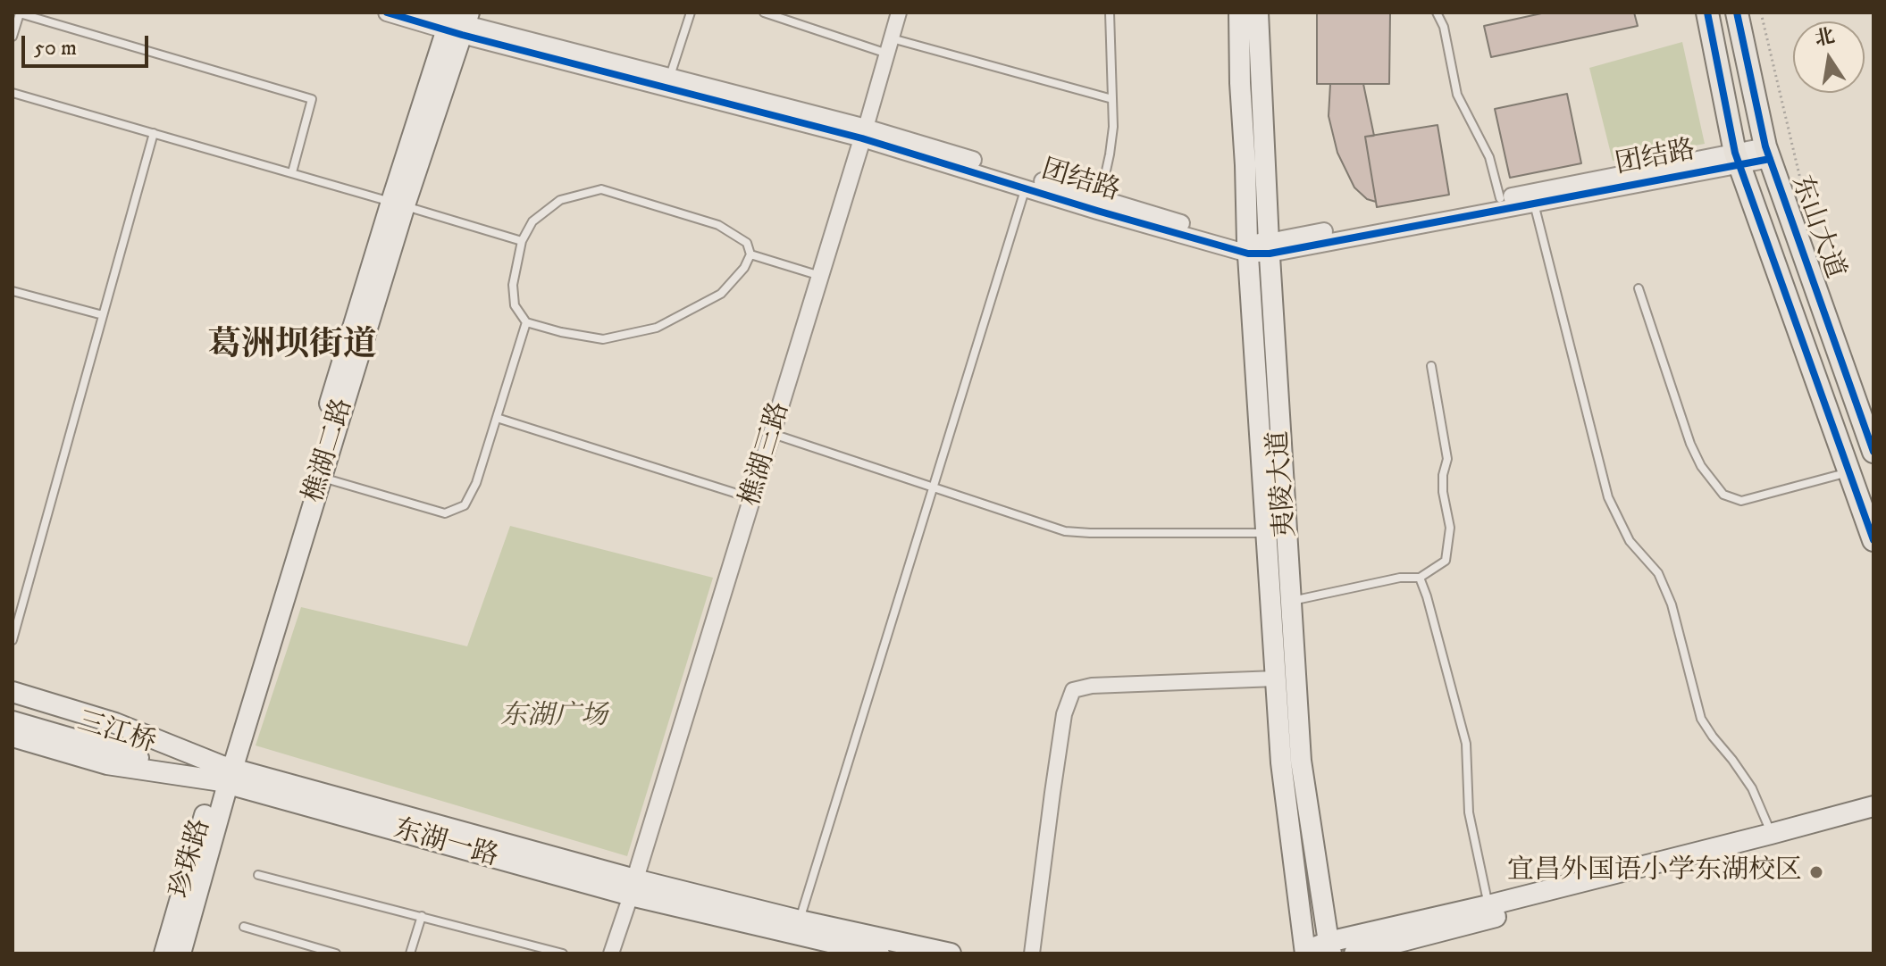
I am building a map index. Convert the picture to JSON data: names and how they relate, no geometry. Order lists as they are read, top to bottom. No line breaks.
{"streets":{"main road":["东山大道","樵湖二路","夷陵大道","三江桥","珍珠路"],"street":["团结路","樵湖三路"]},"crossings":[["团结路","东山大道"],["团结路","樵湖二路"],["团结路","樵湖三路"],["团结路","夷陵大道"],["樵湖二路","三江桥"],["樵湖二路","珍珠路"],["三江桥","珍珠路"]],"districts":["葛洲坝街道"],"parks":["东湖广场"],"places":["宜昌外国语小学东湖校区"],"scale_bar":"50 m","north":"top"}
